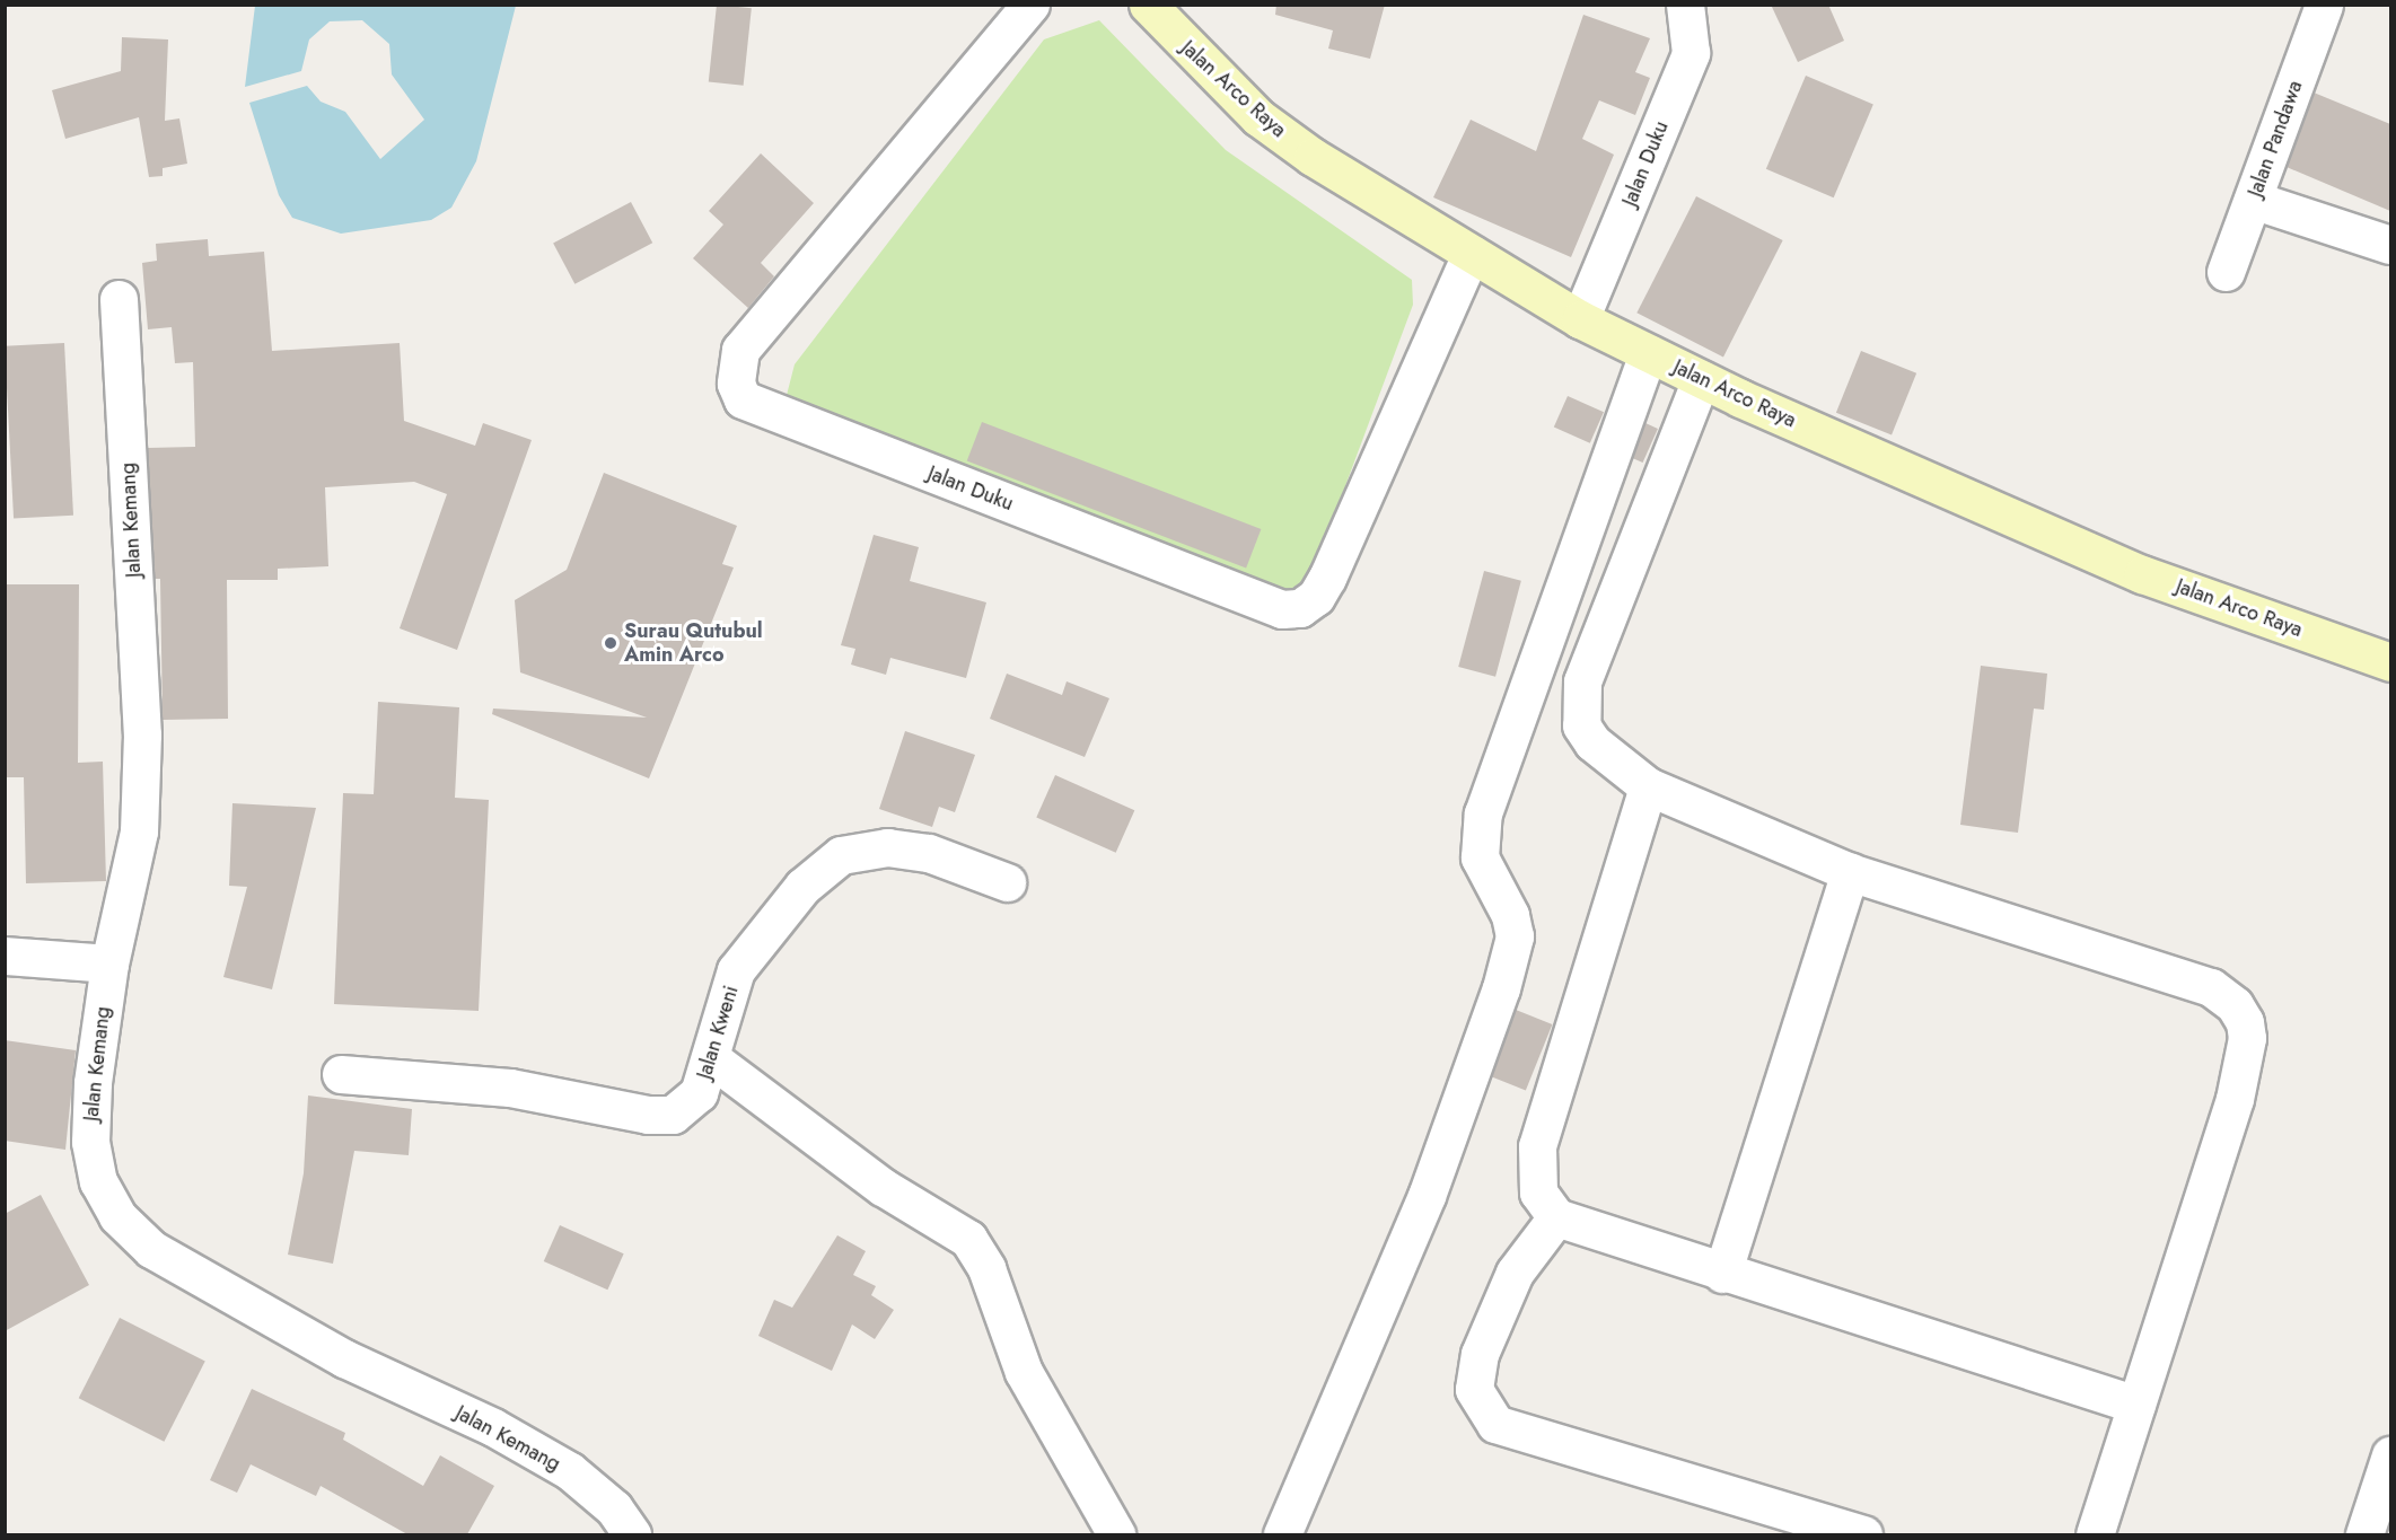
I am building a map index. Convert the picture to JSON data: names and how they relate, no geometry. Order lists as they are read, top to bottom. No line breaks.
{"streets":{"main road":["Jalan Arco Raya"],"street":["Jalan Pandawa","Jalan Duku","Jalan Kemang","Jalan Kweni"]},"crossings":[["Jalan Arco Raya","Jalan Duku"]],"places":["Surau Qutubul Amin Arco"]}
